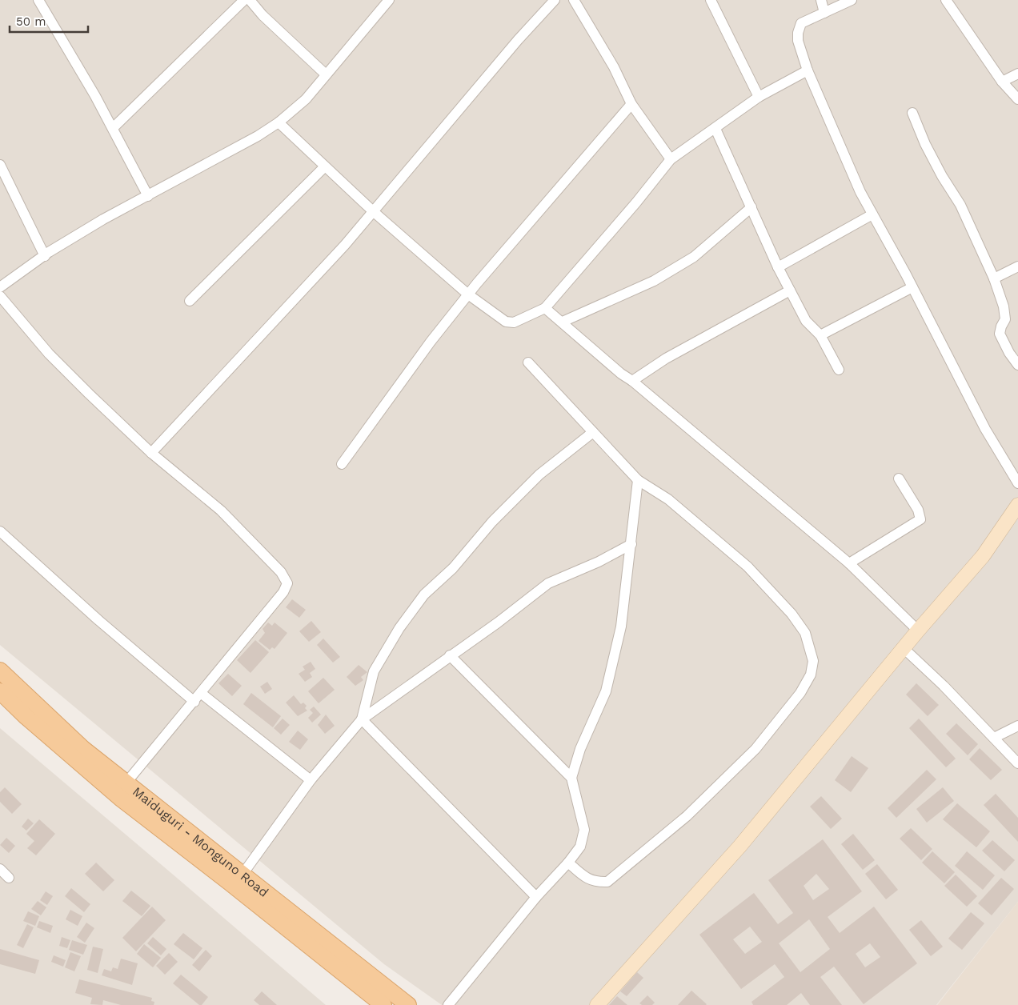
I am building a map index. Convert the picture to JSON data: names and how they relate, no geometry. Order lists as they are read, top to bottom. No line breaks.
{"streets":{"main road":["Maiduguri - Monguno Road"]},"scale_bar":"50 m"}
